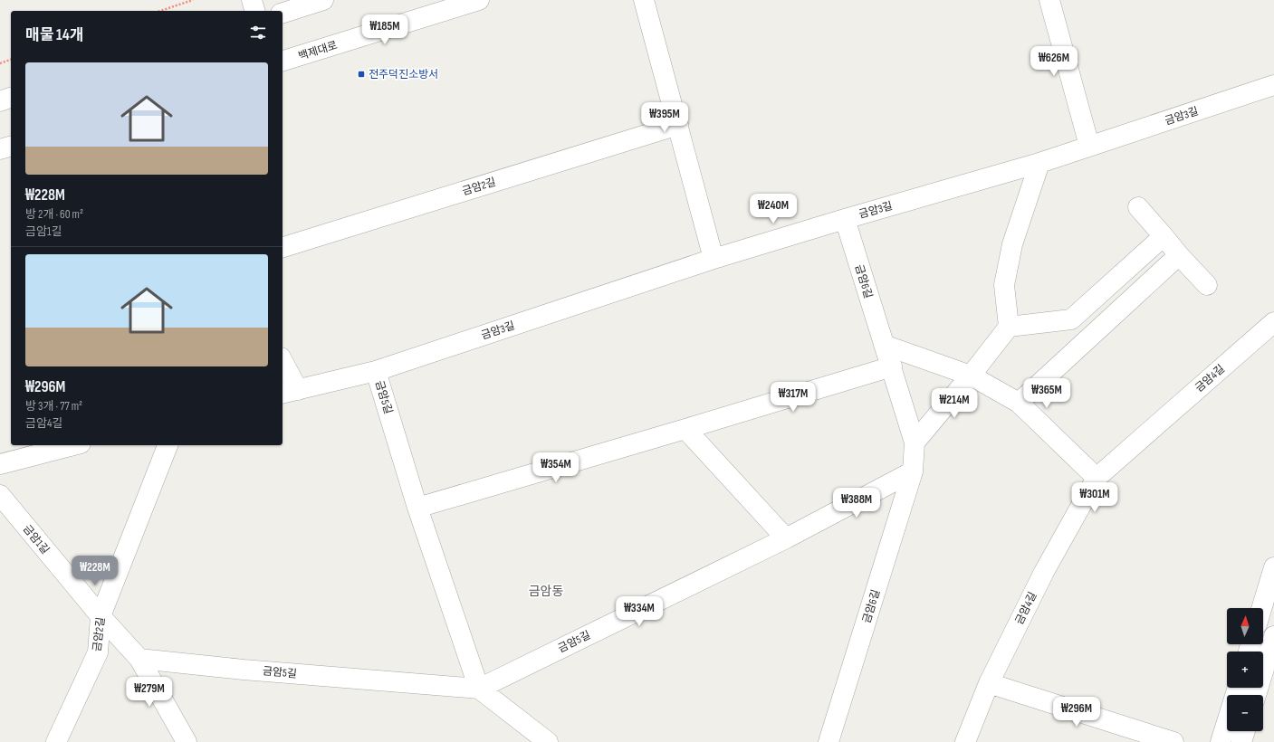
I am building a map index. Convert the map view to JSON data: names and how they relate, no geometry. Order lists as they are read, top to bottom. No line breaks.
{"streets":{"street":["백제대로","금암3길","금암2길","금암6길","금암4길","금암5길","금암1길"]},"crossings":[["금암3길","금암6길"],["금암3길","금암5길"],["금암2길","금암1길"]],"districts":["금암동"],"places":{"transit":["전주덕진소방서"]},"north":"top","page":{"heading":"매물 14개","price":["₩185M","₩626M","₩395M","₩240M","₩365M","₩317M","₩214M","₩354M","₩301M","₩388M","₩228M","₩334M","₩279M","₩296M"],"list":[{"name":"₩228M","note":"방 2개 · 60 m² · 금암1길"},{"name":"₩296M","note":"방 3개 · 77 m² · 금암4길"}],"map_buttons":["+","−"]}}
